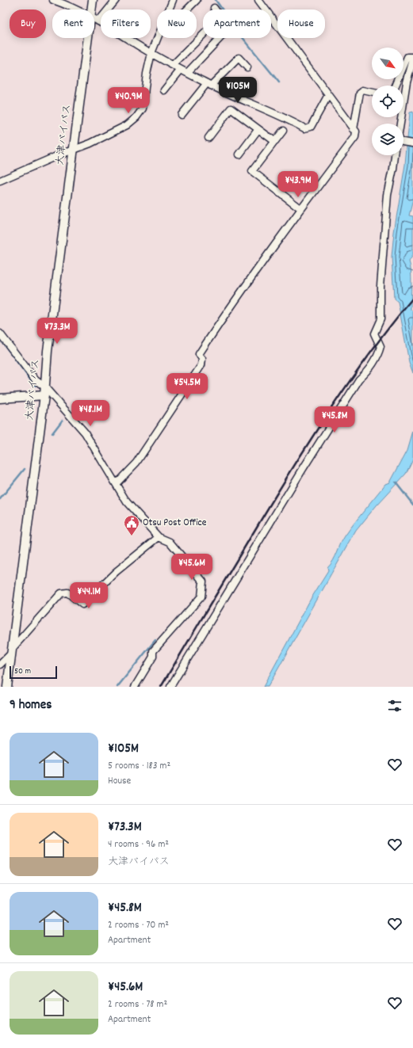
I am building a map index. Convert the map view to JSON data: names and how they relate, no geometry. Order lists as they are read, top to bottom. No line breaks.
{"streets":{"main road":["大津バイパス"]},"places":{"public building":["Otsu Post Office"]},"scale_bar":"50 m","north":"bottom right","page":{"chip":["Buy","Rent","Filters","New","Apartment","House"],"price":["¥105M","¥40.9M","¥43.9M","¥73.3M","¥54.5M","¥48.1M","¥45.8M","¥45.6M","¥44.1M"],"scale":"50 m","heading":"9 homes","list":[{"name":"¥105M","note":"5 rooms · 183 m² · House"},{"name":"¥73.3M","note":"4 rooms · 96 m² · 大津バイパス"},{"name":"¥45.8M","note":"2 rooms · 70 m² · Apartment"},{"name":"¥45.6M","note":"2 rooms · 78 m² · Apartment"}]}}
